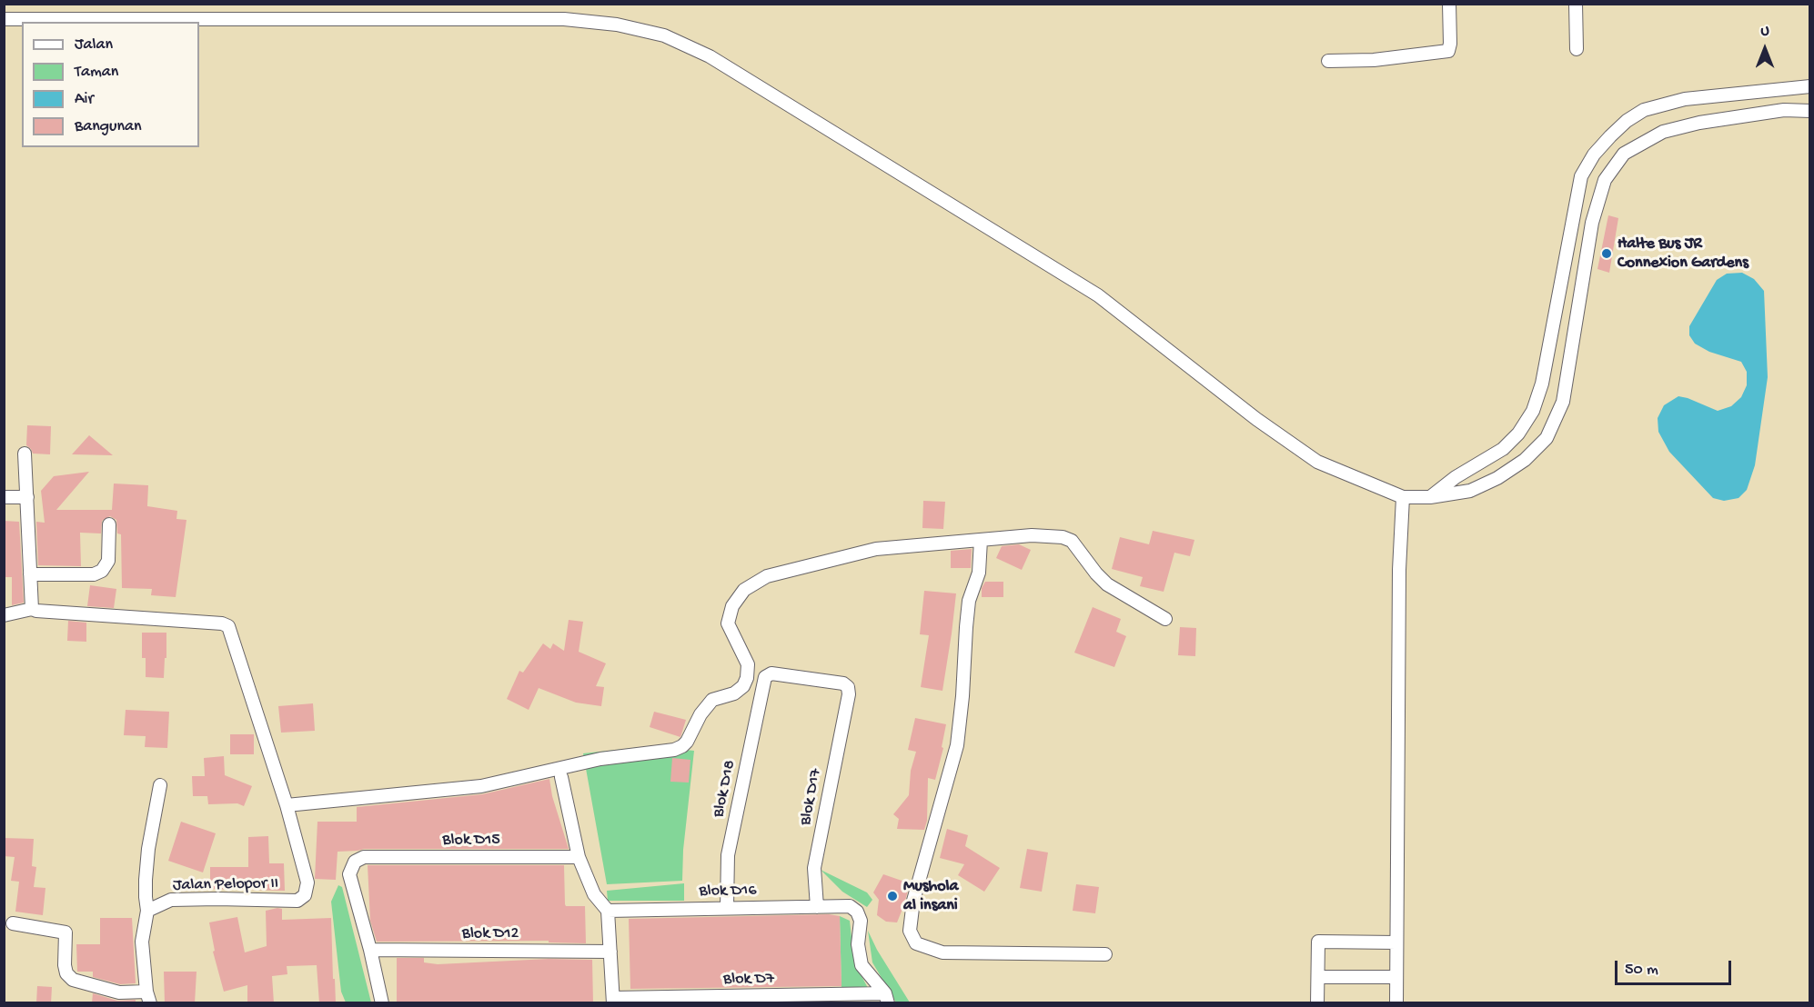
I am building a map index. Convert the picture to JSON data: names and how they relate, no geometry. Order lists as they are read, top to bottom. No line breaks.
{"streets":{"street":["Blok D18","Blok D17","Blok D15","Jalan Pelopor II","Blok D16","Blok D12","Blok D7"]},"crossings":[["Blok D18","Blok D17"],["Blok D18","Blok D16"],["Blok D17","Blok D16"],["Blok D15","Blok D12"],["Blok D16","Blok D7"]],"places":["Halte Bus JR Connexion Gardens","Mushola al insani"],"legend":["Jalan","Taman","Air","Bangunan"],"scale_bar":"50 m","north":"top"}
